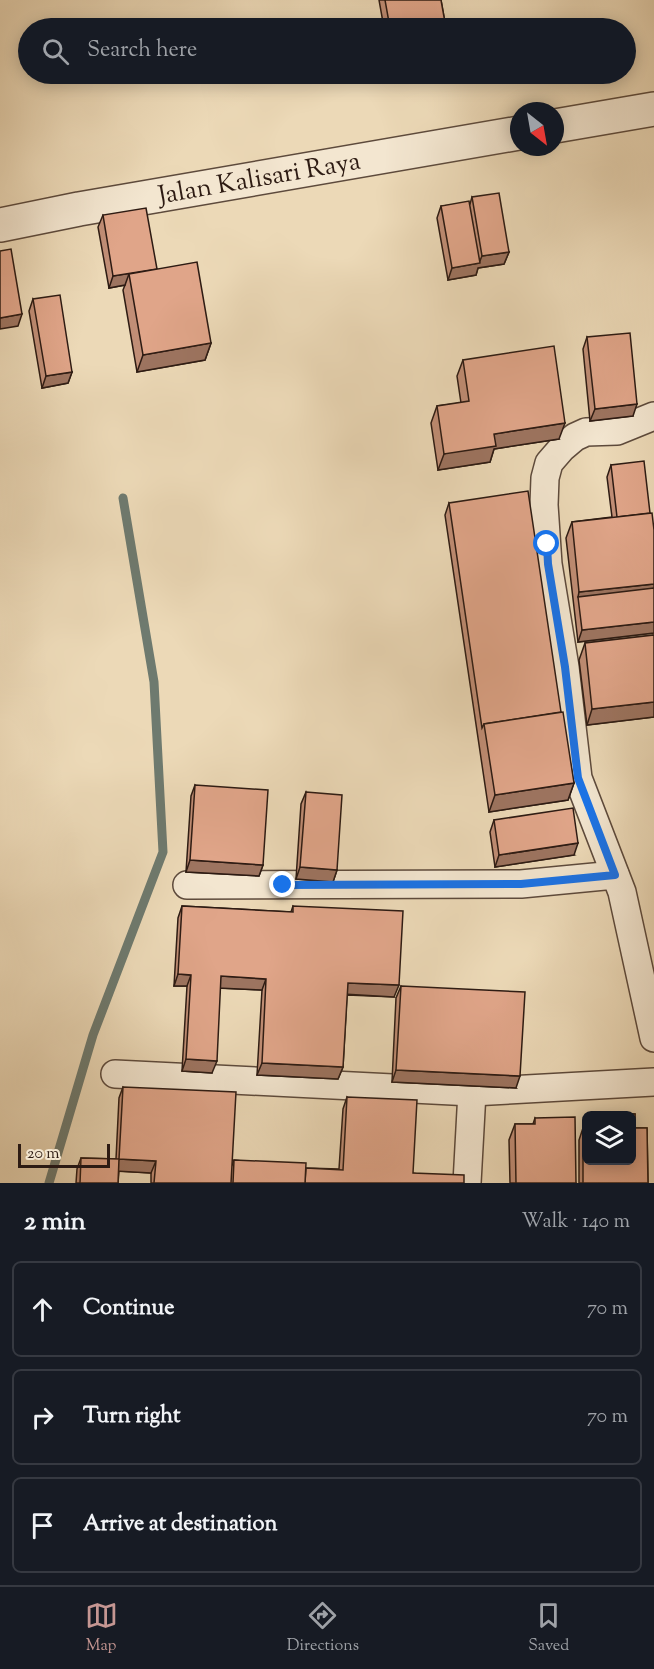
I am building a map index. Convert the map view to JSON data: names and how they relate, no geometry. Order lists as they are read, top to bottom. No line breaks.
{"streets":{"street":["Jalan Kalisari Raya"]},"scale_bar":"20 m","north":"bottom right","page":{"search":"Search here","scale":"20 m","heading":["2 min","Walk · 140 m"],"list":[["Continue","70 m"],["Turn right","70 m"],"Arrive at destination"],"nav":["Map","Directions","Saved"]}}
